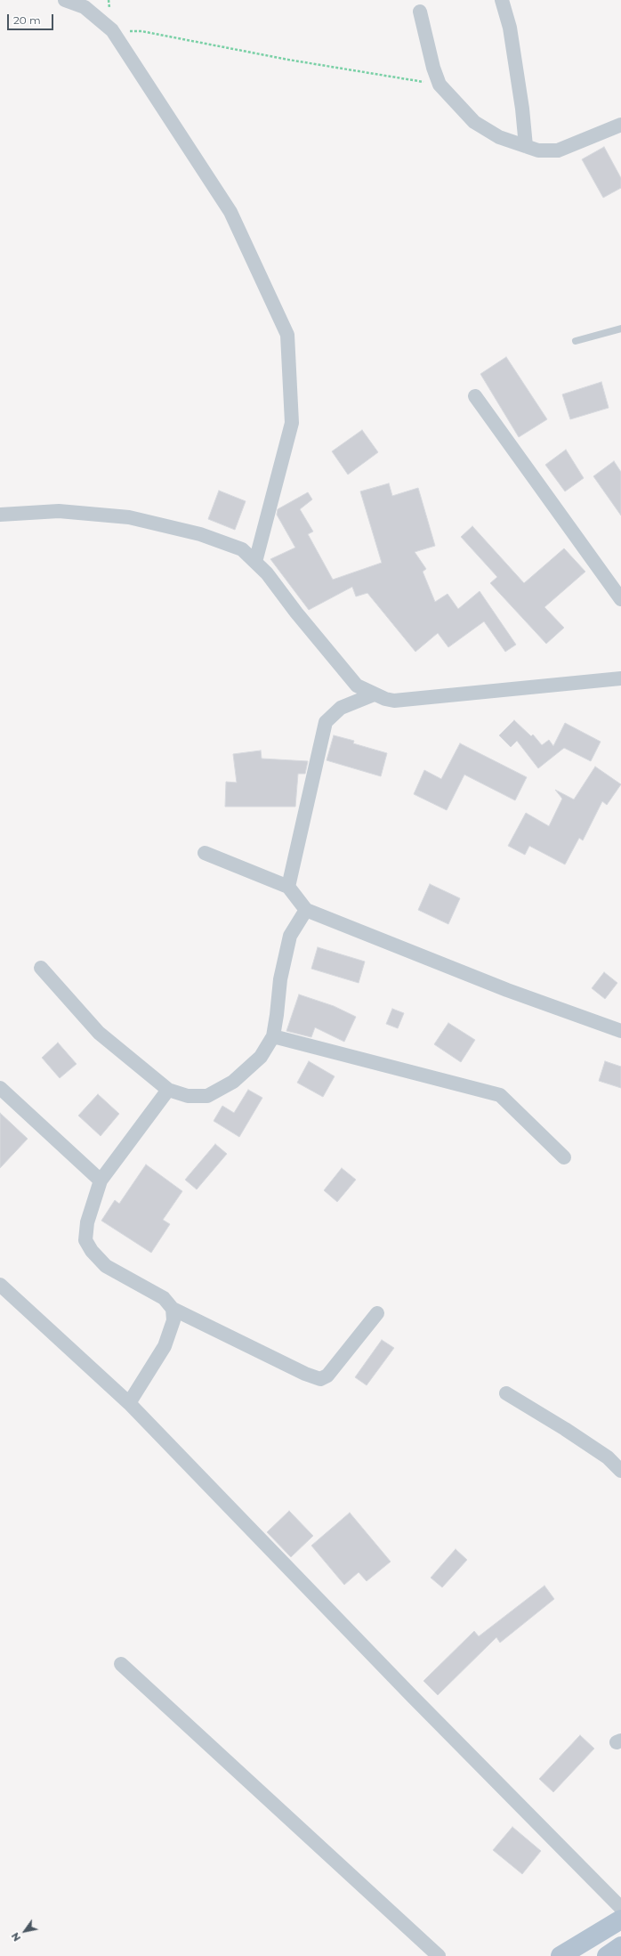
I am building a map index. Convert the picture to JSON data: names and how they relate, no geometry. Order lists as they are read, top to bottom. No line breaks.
{"scale_bar":"20 m","north":"bottom left"}
